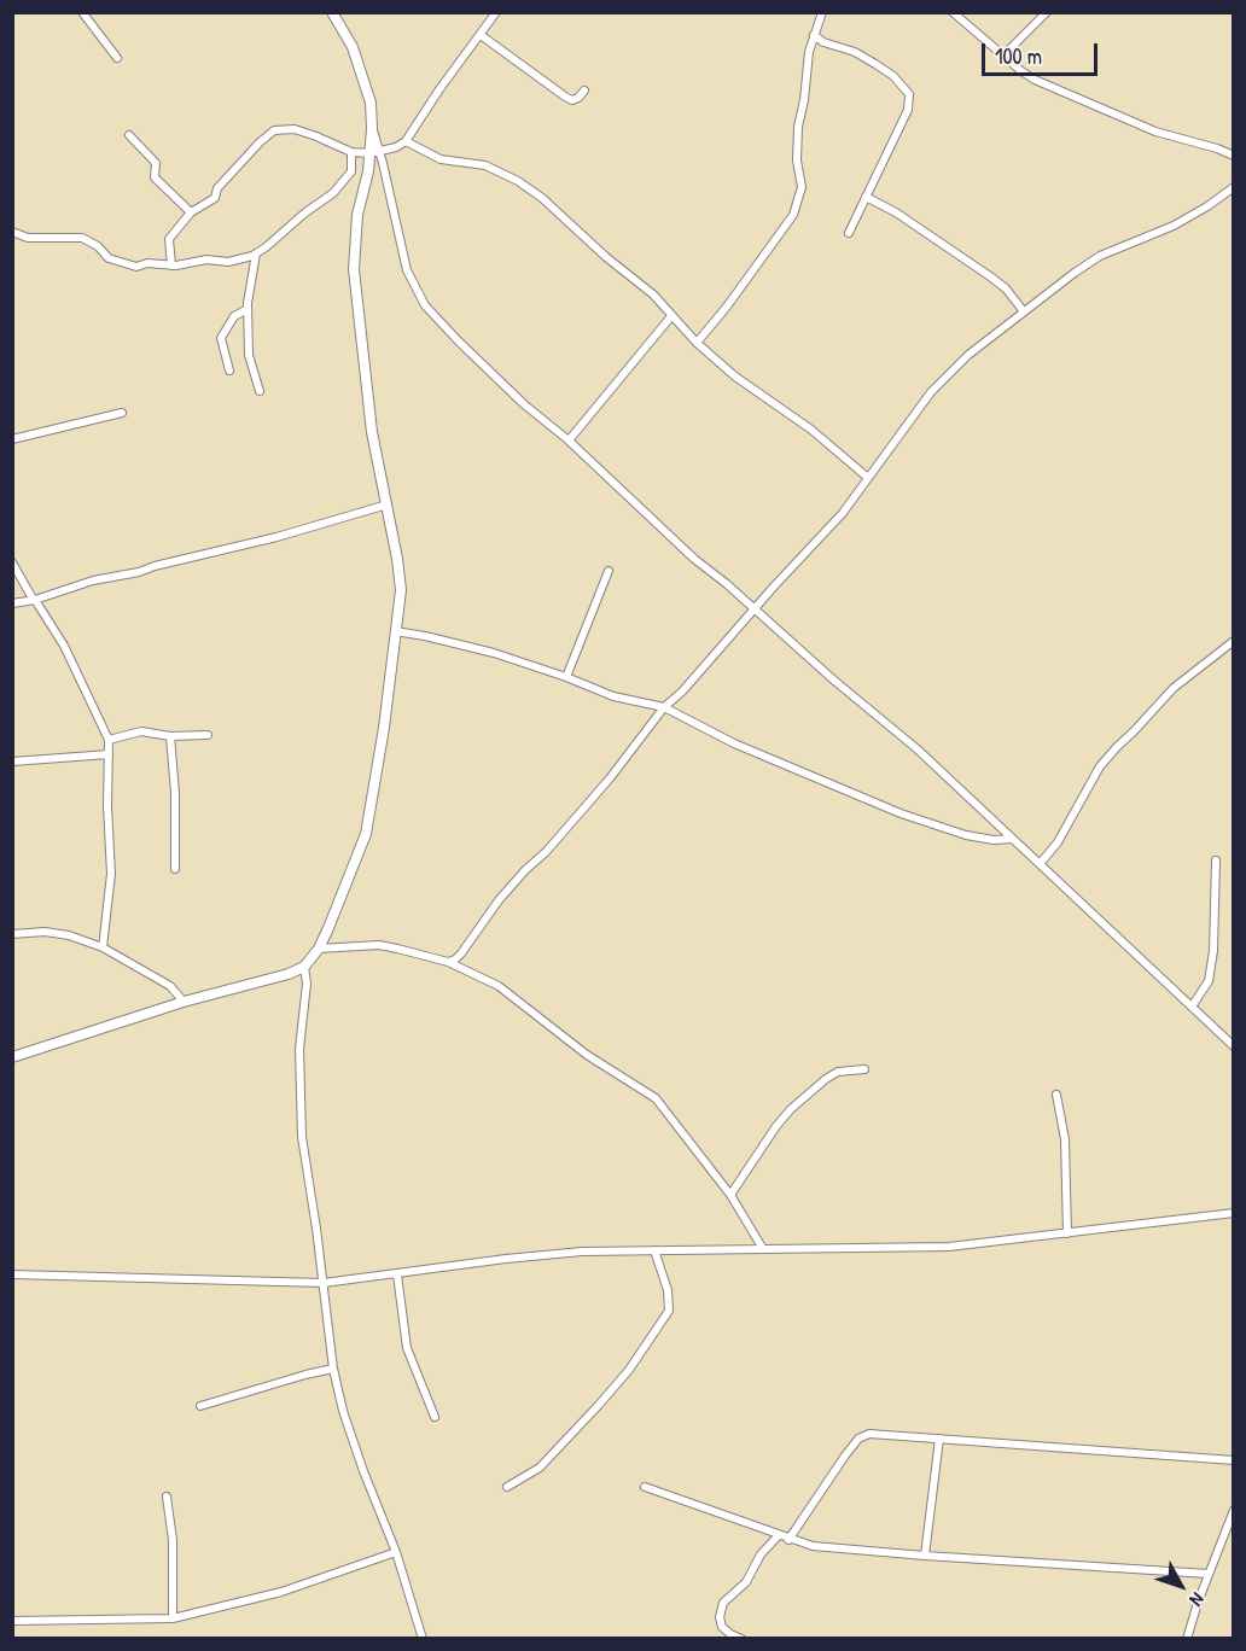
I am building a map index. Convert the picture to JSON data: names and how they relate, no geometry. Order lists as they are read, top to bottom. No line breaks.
{"scale_bar":"100 m","north":"bottom right"}
